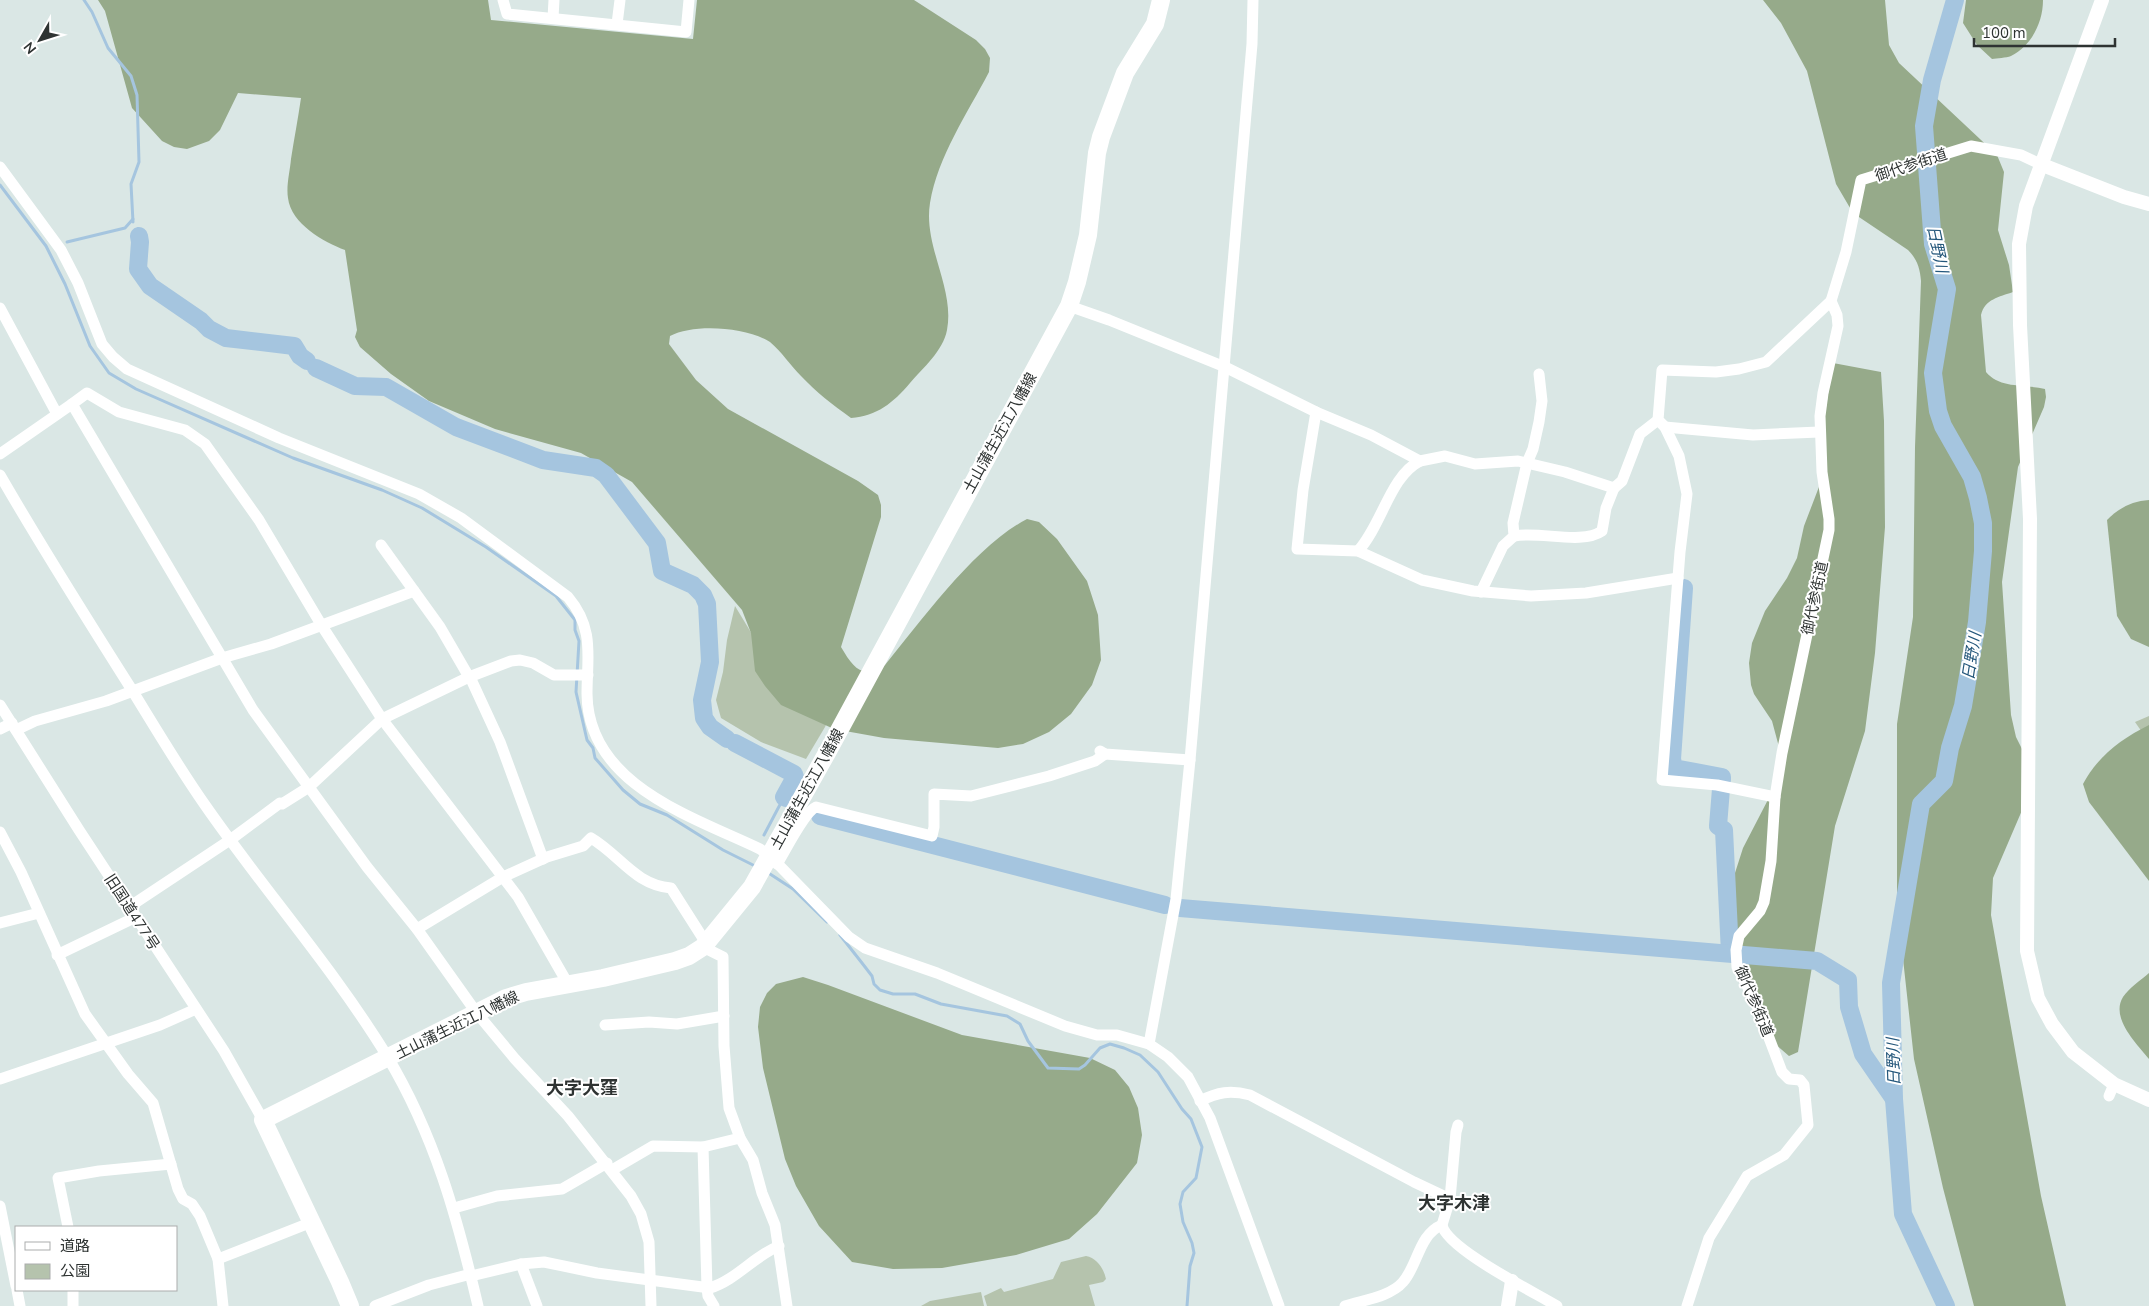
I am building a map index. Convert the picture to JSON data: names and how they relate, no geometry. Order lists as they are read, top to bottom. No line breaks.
{"streets":{"main road":["土山蒲生近江八幡線"],"street":["御代参街道","旧国道477号"]},"crossings":[["土山蒲生近江八幡線","旧国道477号"]],"districts":["大字大窪","大字木津"],"water":["日野川"],"legend":["道路","公園"],"scale_bar":"100 m","north":"bottom left"}
